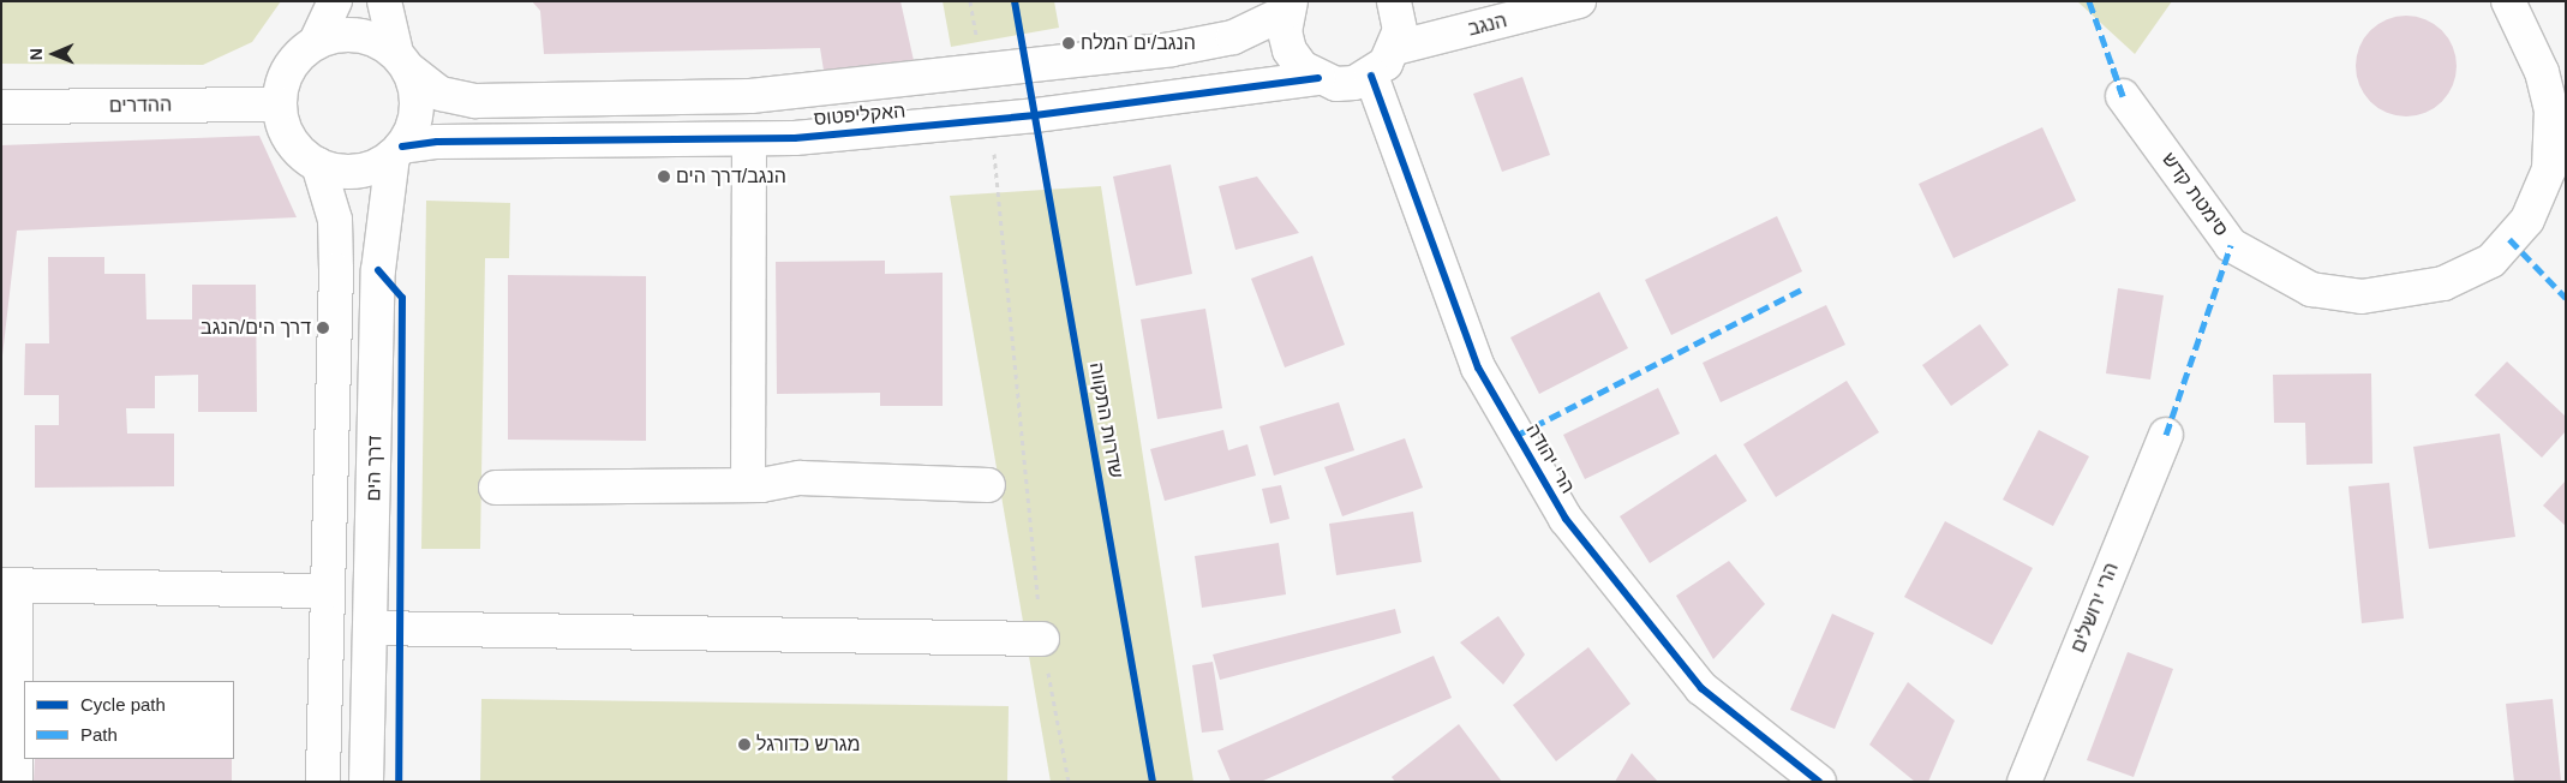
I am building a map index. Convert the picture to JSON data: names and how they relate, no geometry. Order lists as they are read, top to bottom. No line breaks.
{"streets":{"street":["הנגב","ההדרים","האקליפטוס","סימטת קדש","הרי יהודה","דרך הים","הרי ירושלים"],"cycle path":["שדרות התקווה"]},"crossings":[["ההדרים","האקליפטוס"],["ההדרים","דרך הים"],["האקליפטוס","הרי יהודה"],["האקליפטוס","דרך הים"]],"places":["הנגב/ים המלח","הנגב/דרך הים","דרך הים/הנגב","מגרש כדורגל"],"legend":["Cycle path","Path"],"north":"left"}
